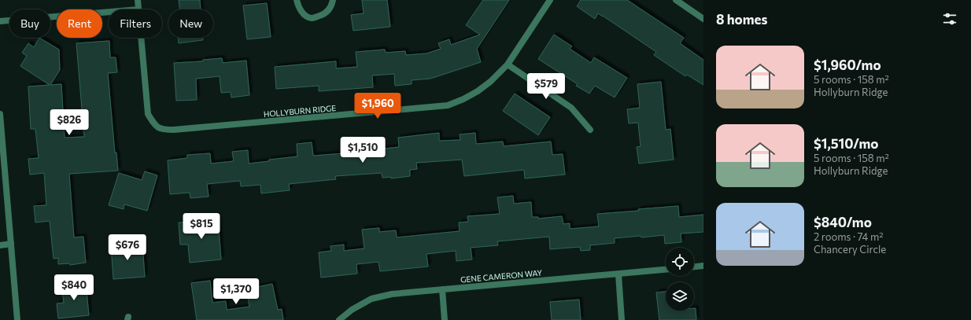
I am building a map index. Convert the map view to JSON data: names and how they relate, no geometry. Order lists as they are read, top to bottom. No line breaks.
{"streets":{"street":["HOLLYBURN RIDGE","GENE CAMERON WAY"]},"page":{"heading":"8 homes","chip":["Buy","Rent","Filters","New"],"list":[{"name":"$1,960/mo","note":"5 rooms · 158 m² · Hollyburn Ridge"},{"name":"$1,510/mo","note":"5 rooms · 158 m² · Hollyburn Ridge"},{"name":"$840/mo","note":"2 rooms · 74 m² · Chancery Circle"}],"price":["$579","$1,960","$826","$1,510","$815","$676","$840","$1,370"]}}
